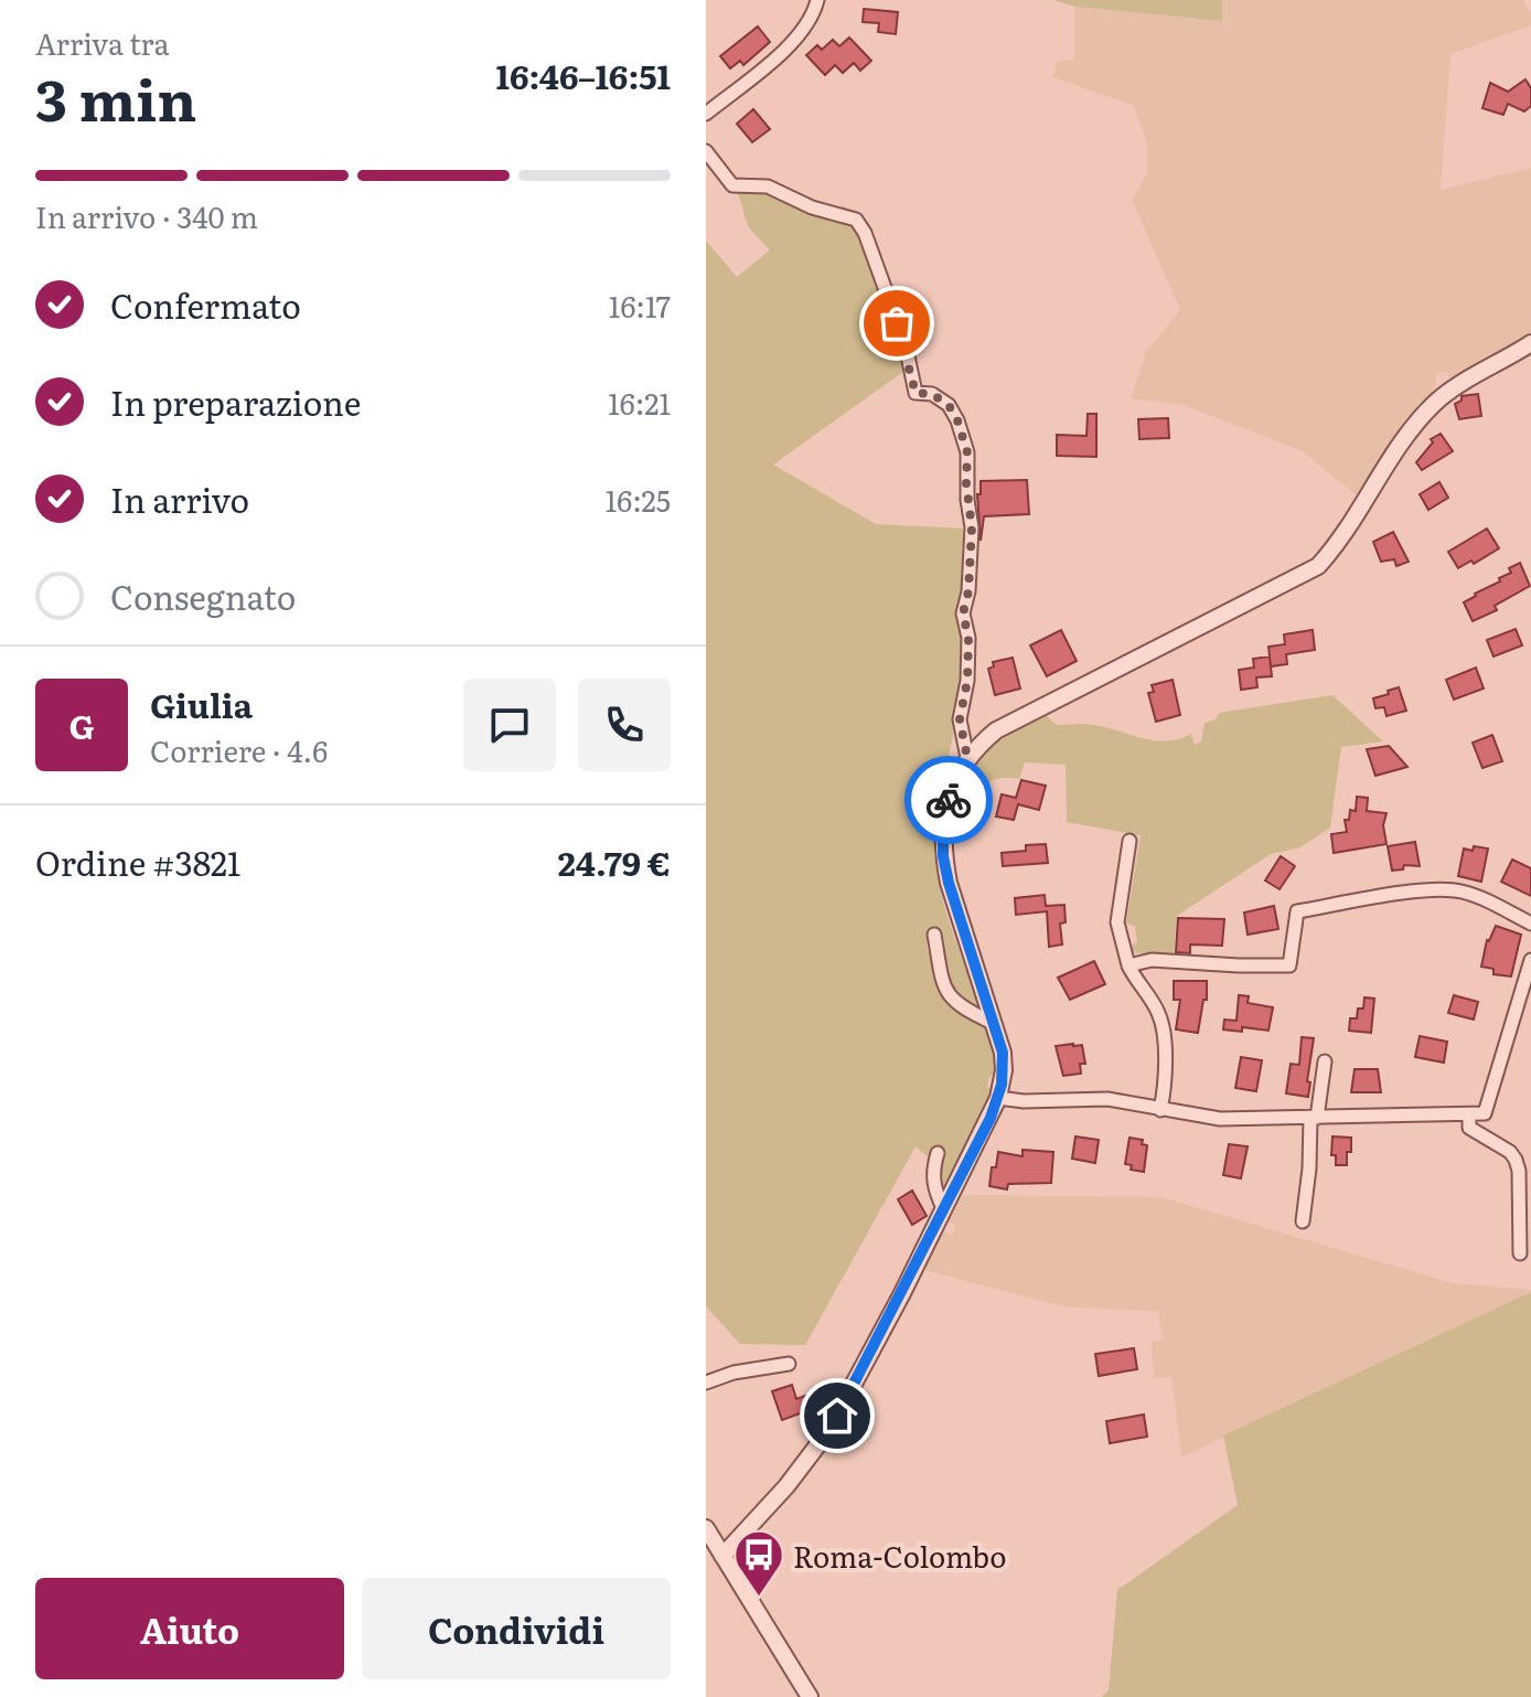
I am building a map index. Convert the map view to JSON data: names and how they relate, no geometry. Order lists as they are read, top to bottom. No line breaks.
{"places":{"bus stop":["Roma-Colombo"]},"page":{"heading":["3 min","Arriva tra","16:46–16:51"],"panel":["Giulia","Corriere · 4.6","Ordine #3821","24.79 €"],"bar":"In arrivo · 340 m","list":[["Confermato","16:17"],["In preparazione","16:21"],["In arrivo","16:25"],"Consegnato"],"round":"G","buttons":["Aiuto","Condividi"]}}
